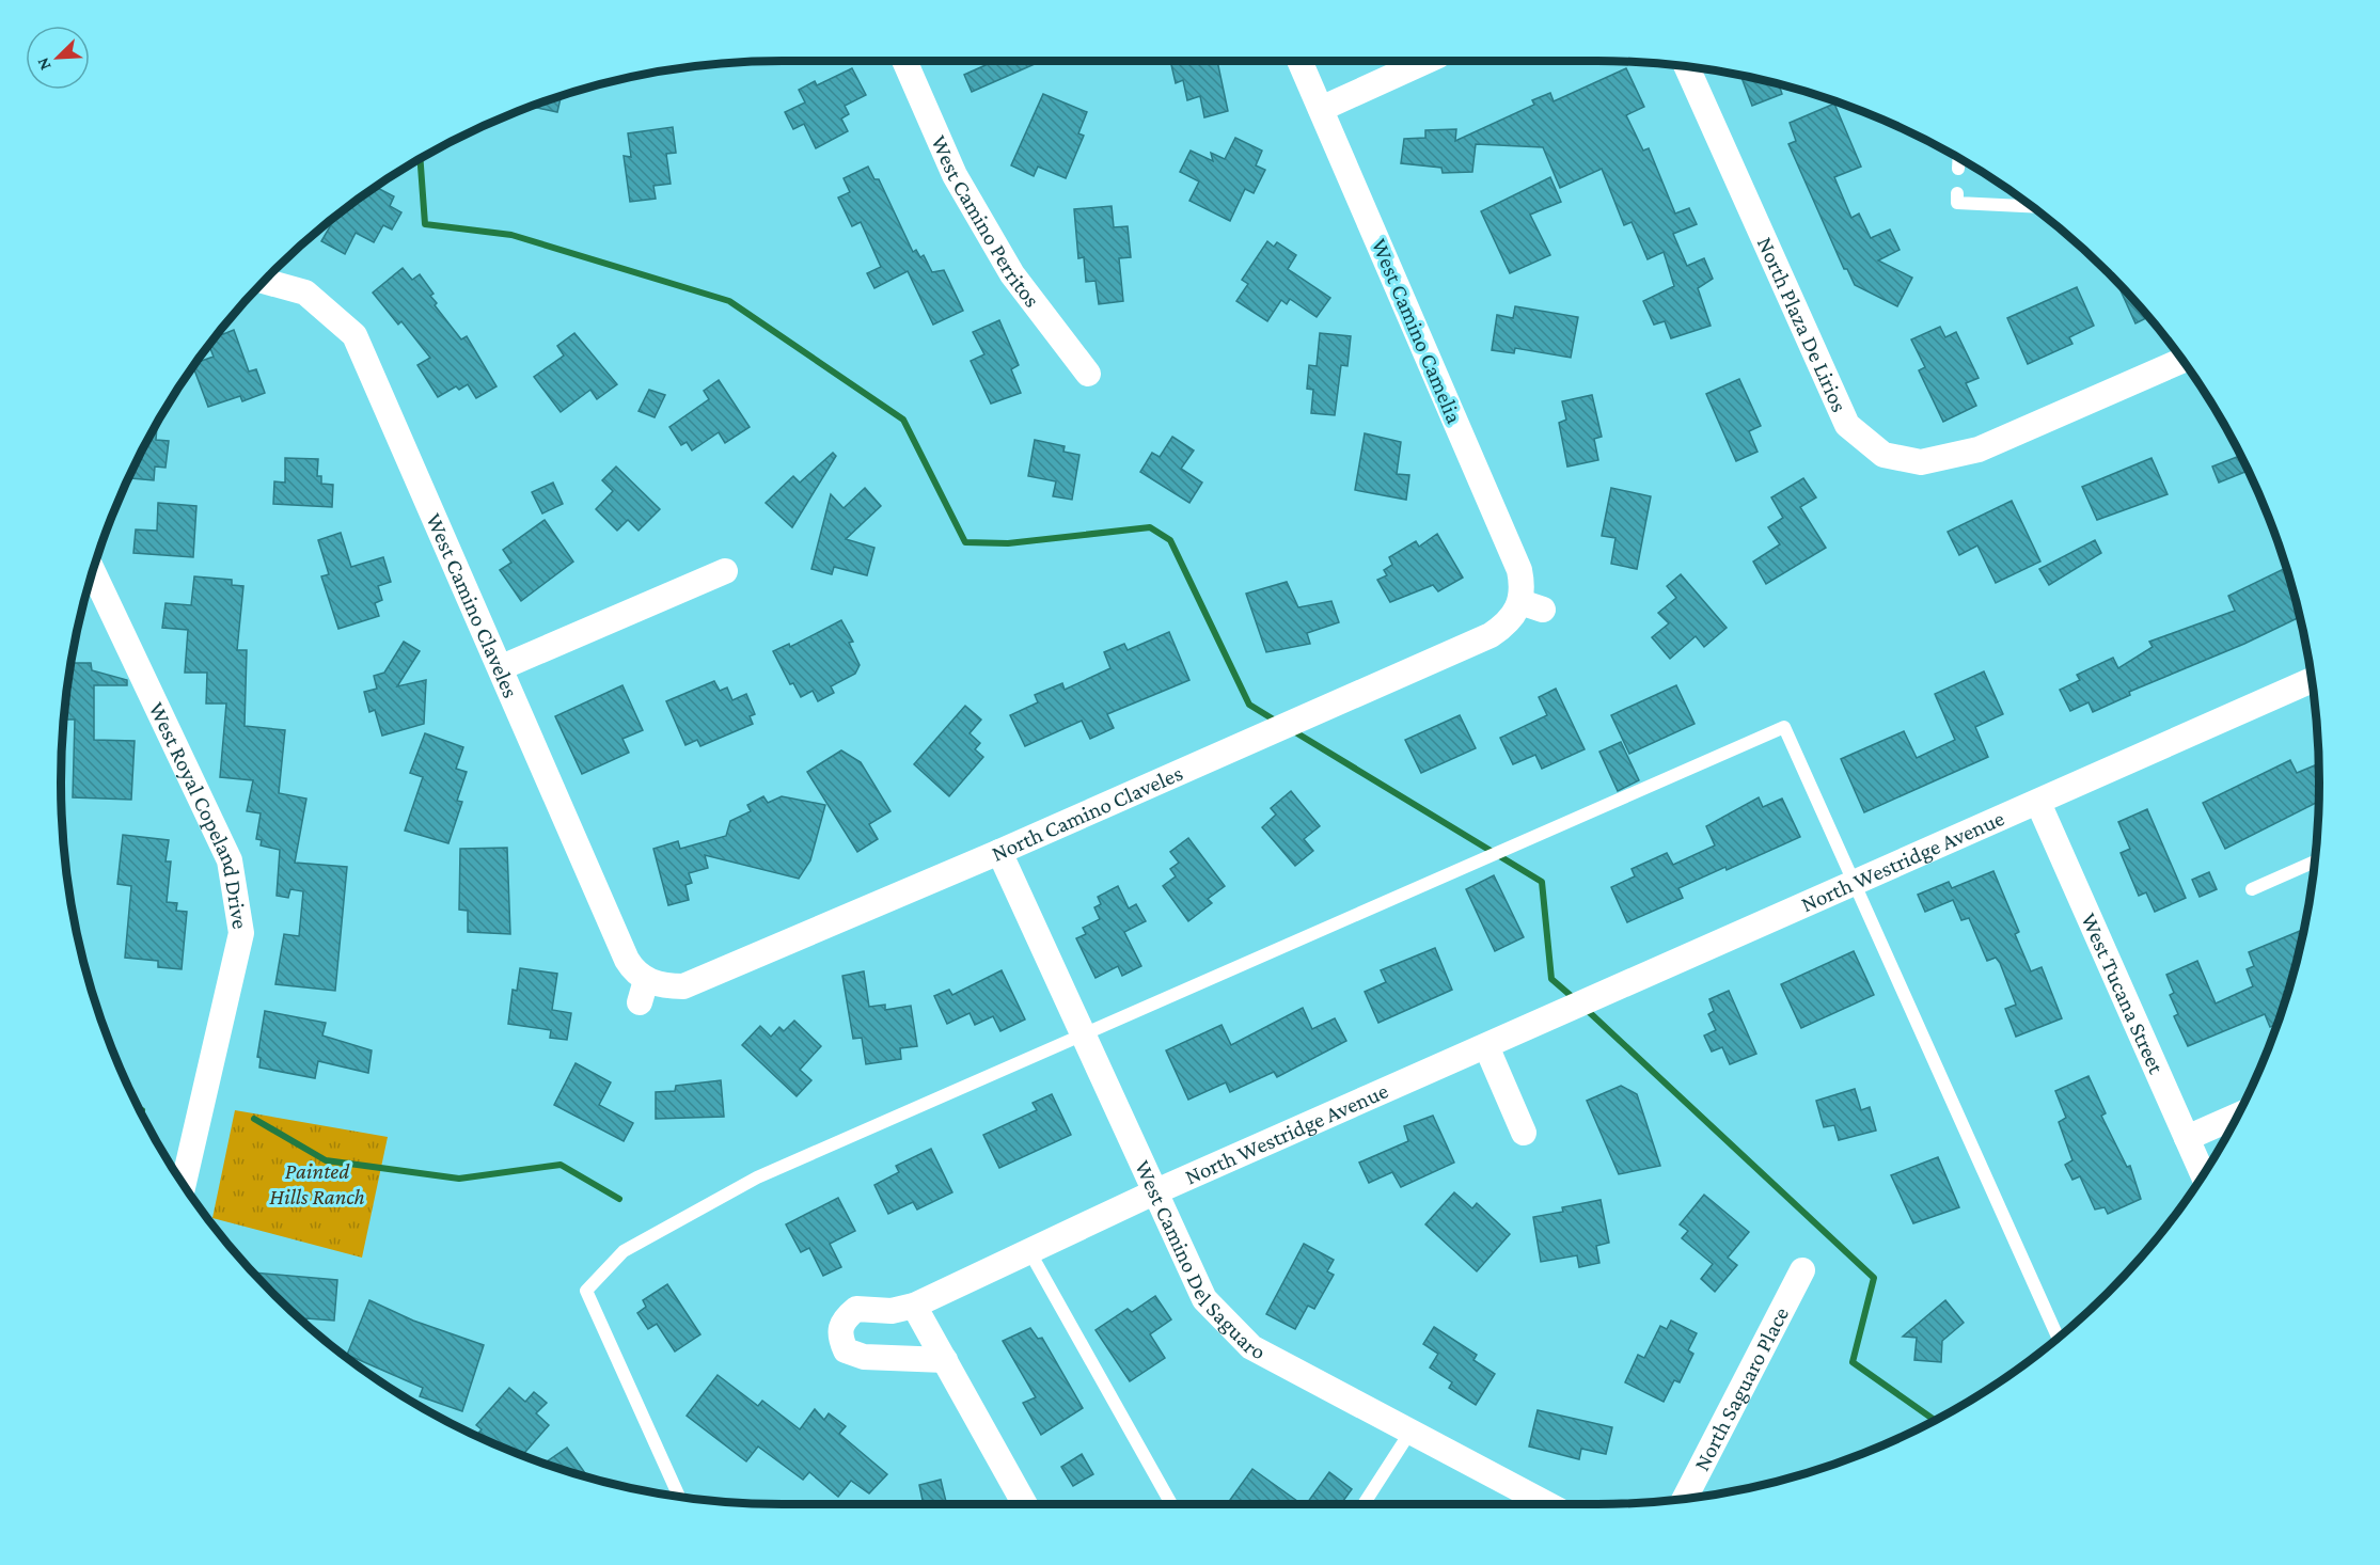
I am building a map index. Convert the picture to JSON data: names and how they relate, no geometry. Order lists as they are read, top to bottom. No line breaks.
{"streets":{"street":["West Camino Perritos","North Plaza De Lirios","West Camino Camelia","West Camino Claveles","North Camino Claveles","West Royal Copeland Drive","North Westridge Avenue","West Tucana Street","West Camino Del Saguaro","North Saguaro Place"]},"crossings":[["West Camino Camelia","North Camino Claveles"],["West Camino Claveles","North Camino Claveles"],["North Camino Claveles","West Camino Del Saguaro"],["North Westridge Avenue","West Tucana Street"],["North Westridge Avenue","West Camino Del Saguaro"]],"parks":["Painted Hills Ranch"],"north":"bottom left"}
